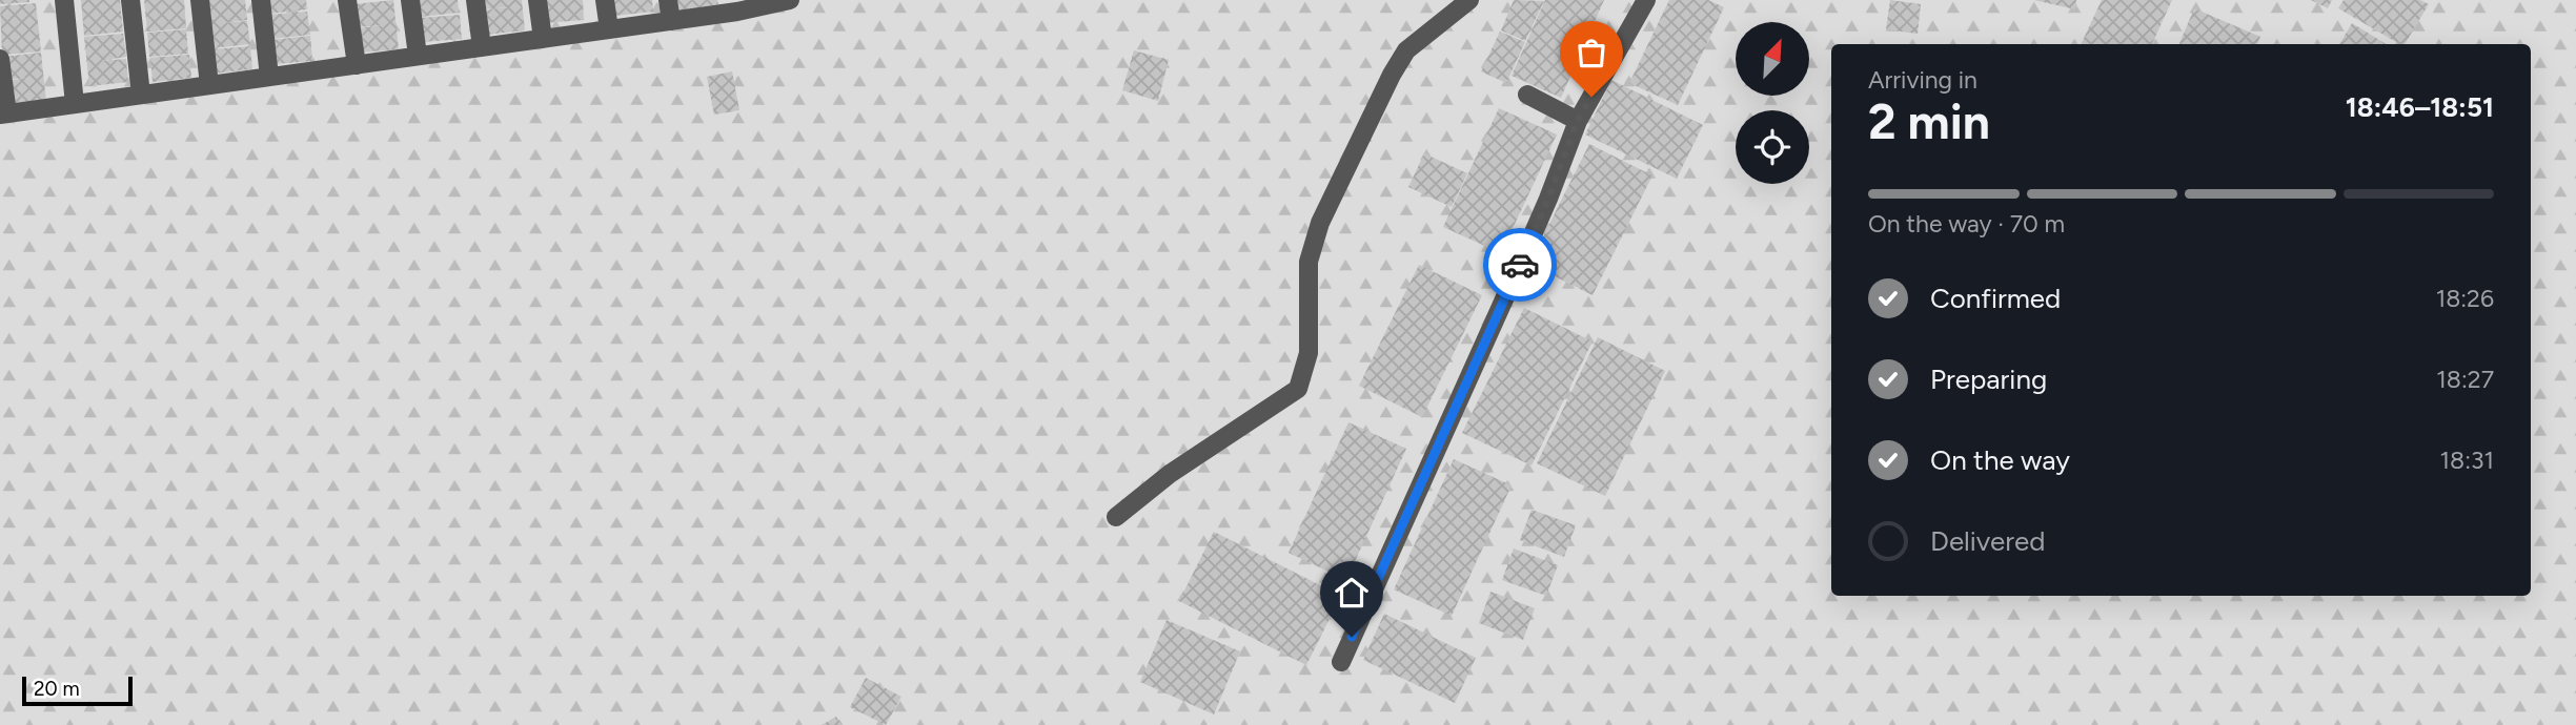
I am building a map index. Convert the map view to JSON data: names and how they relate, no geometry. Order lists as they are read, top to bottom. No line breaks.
{"scale_bar":"20 m","north":"top right","page":{"heading":["2 min","Arriving in","18:46–18:51"],"bar":"On the way · 70 m","list":[["Confirmed","18:26"],["Preparing","18:27"],["On the way","18:31"],"Delivered"],"scale":"20 m"}}
